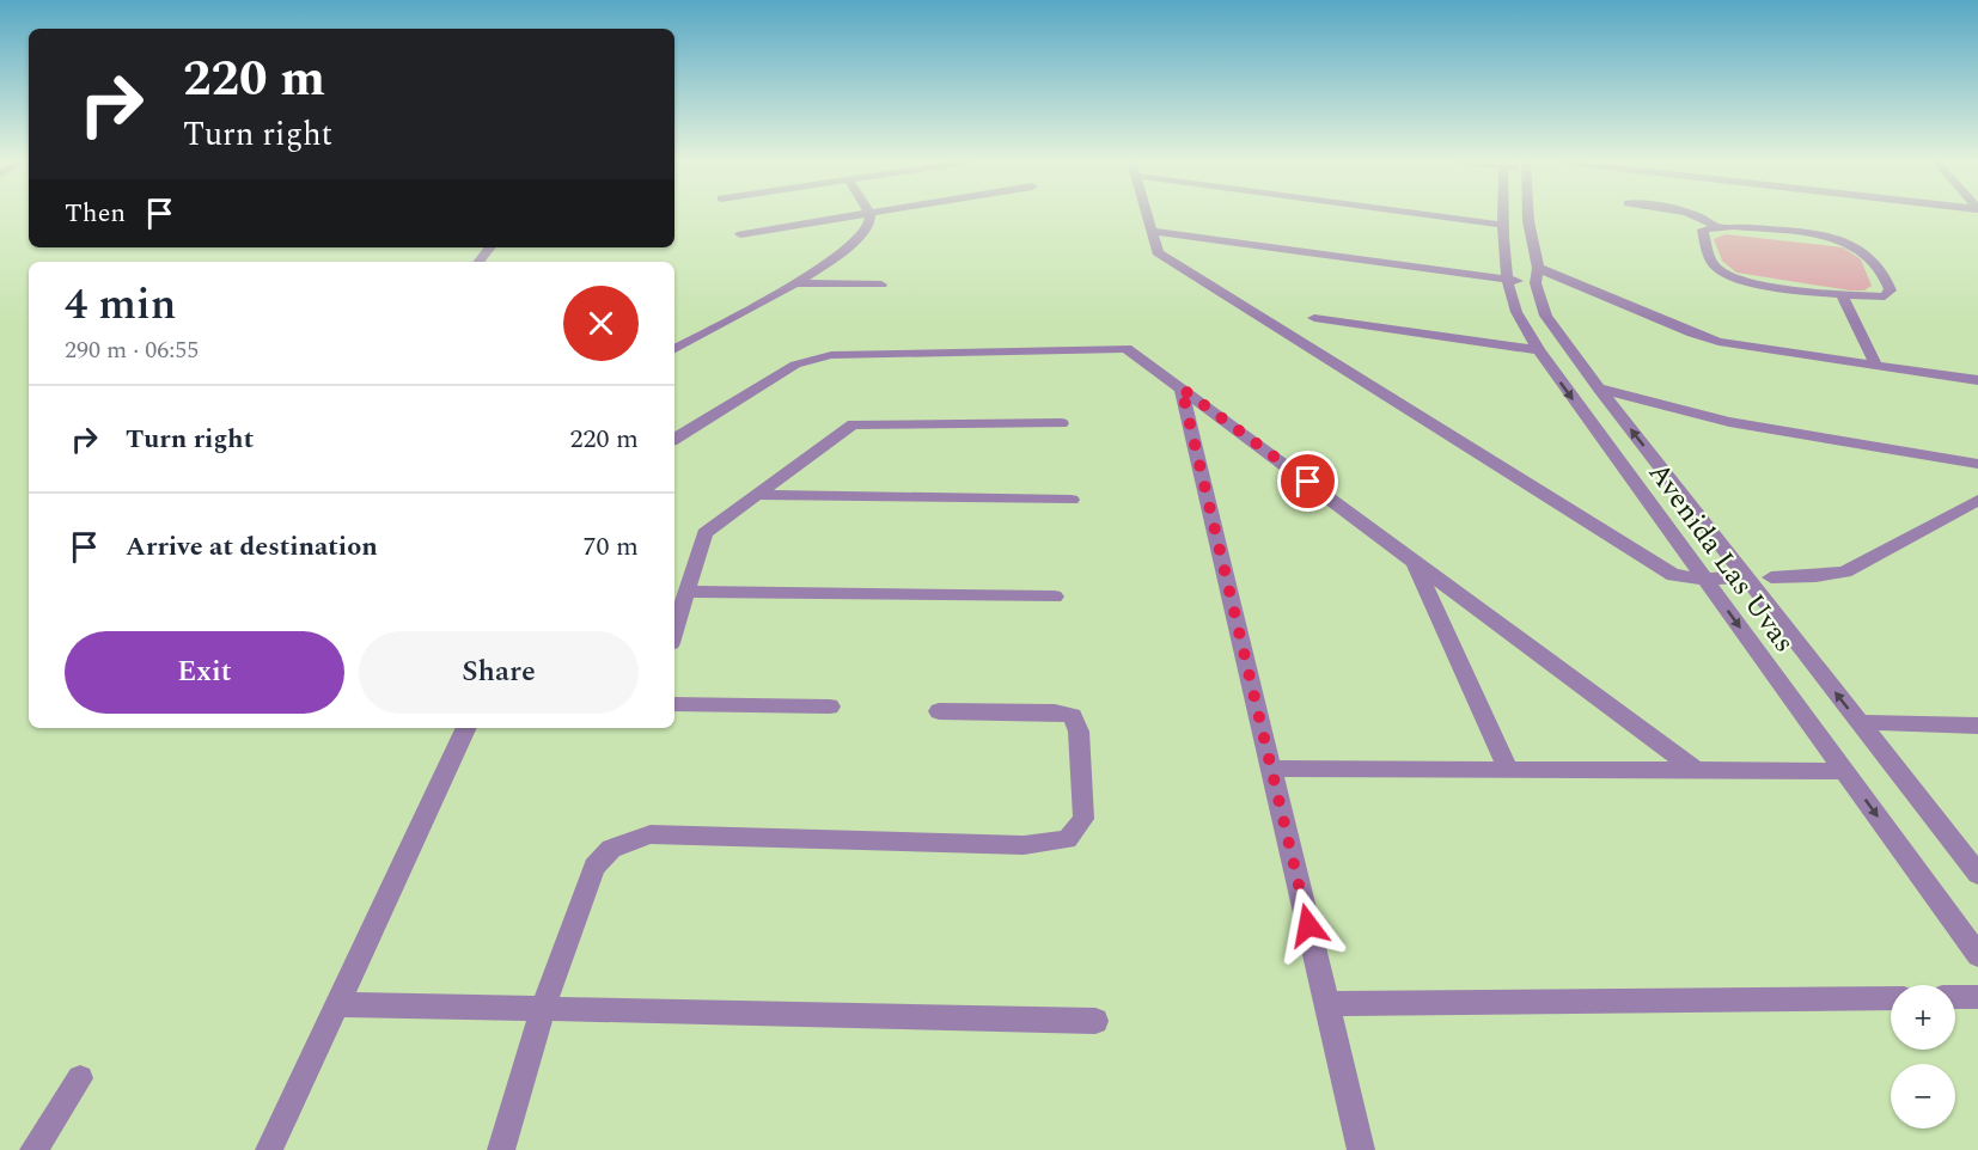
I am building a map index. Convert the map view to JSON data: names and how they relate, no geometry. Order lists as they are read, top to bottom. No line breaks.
{"streets":{"street":["Avenida Las Uvas"]},"page":{"turn":["220 m","Turn right"],"then":"Then","heading":["4 min","290 m · 06:55"],"list":[{"name":"Turn right","value":"220 m"},{"name":"Arrive at destination","value":"70 m"}],"buttons":["Exit","Share"],"map_buttons":["+","−"]}}
